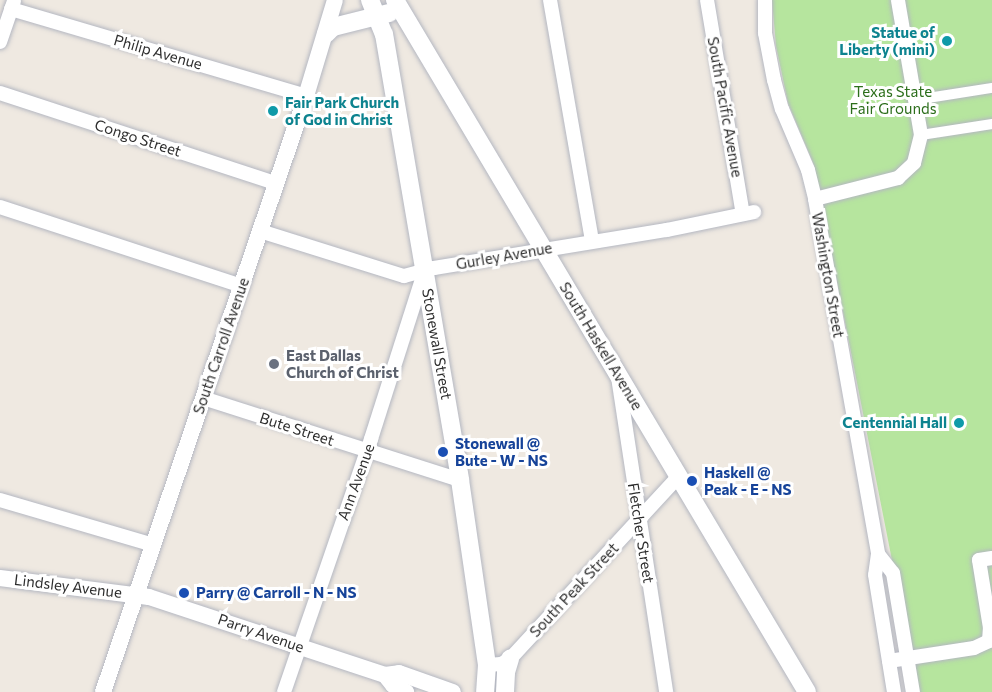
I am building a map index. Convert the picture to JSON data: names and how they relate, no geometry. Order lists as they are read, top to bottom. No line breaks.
{"streets":{"main road":["Stonewall Street","South Haskell Avenue"],"street":["Philip Avenue","South Pacific Avenue","Congo Street","Gurley Avenue","Washington Street","South Carroll Avenue","Bute Street","Ann Avenue","Fletcher Street","Lindsley Avenue","South Peak Street","Parry Avenue"]},"crossings":[["Philip Avenue","South Carroll Avenue"],["South Pacific Avenue","Gurley Avenue"],["Congo Street","South Carroll Avenue"],["Gurley Avenue","Stonewall Street"],["Gurley Avenue","South Carroll Avenue"],["Gurley Avenue","South Haskell Avenue"],["Gurley Avenue","Ann Avenue"],["Stonewall Street","Bute Street"],["Stonewall Street","Ann Avenue"],["South Carroll Avenue","Bute Street"],["South Carroll Avenue","Lindsley Avenue"],["South Carroll Avenue","Parry Avenue"],["South Haskell Avenue","Fletcher Street"],["South Haskell Avenue","South Peak Street"],["Bute Street","Ann Avenue"],["Ann Avenue","Parry Avenue"],["Fletcher Street","South Peak Street"],["Lindsley Avenue","Parry Avenue"]],"parks":["Texas State Fair Grounds"],"places":["Statue of Liberty (mini)","Fair Park Church of God in Christ","East Dallas Church of Christ","Centennial Hall","Stonewall @ Bute - W - NS","Haskell @ Peak - E - NS","Parry @ Carroll - N - NS"]}
